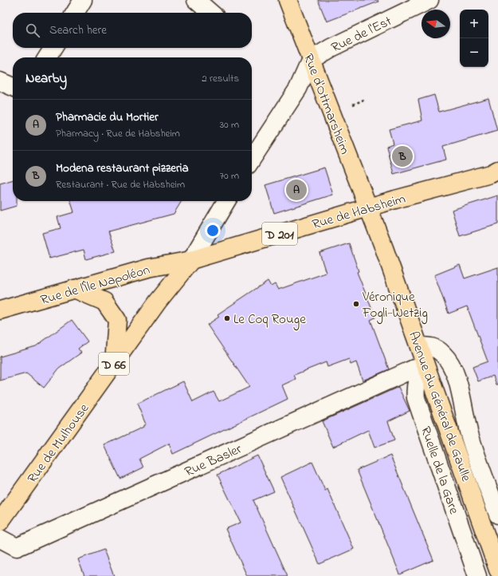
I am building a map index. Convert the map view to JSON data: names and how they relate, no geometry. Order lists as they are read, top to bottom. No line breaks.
{"streets":{"main road":["Rue d'Ottmarsheim","Rue de Habsheim","D 201","Rue de l'Île Napoléon","D 66","Avenue du Général de Gaulle","Rue de Mulhouse"],"street":["Rue de l'Est","Rue Basler","Ruelle de la Gare"]},"crossings":[["Rue de l'Est","Rue d'Ottmarsheim"],["Rue d'Ottmarsheim","Rue de Habsheim"],["Rue d'Ottmarsheim","Avenue du Général de Gaulle"],["Rue de Habsheim","Rue de l'Île Napoléon"],["Rue de Habsheim","Avenue du Général de Gaulle"],["Rue de Habsheim","Rue de Mulhouse"],["Rue de l'Île Napoléon","D 66"],["Rue de l'Île Napoléon","Rue de Mulhouse"],["D 66","Rue de Mulhouse"],["Avenue du Général de Gaulle","Rue Basler"],["Avenue du Général de Gaulle","Ruelle de la Gare"],["Rue Basler","Ruelle de la Gare"]],"places":["Véronique Fogli-Wetzig","Le Coq Rouge"],"north":"left","page":{"map_buttons":["+","−"],"search":"Search here","heading":["Nearby","2 results"],"list":[{"mark":"A","name":"Pharmacie du Mortier","note":"Pharmacy · Rue de Habsheim","value":"30 m"},{"mark":"B","name":"Modena restaurant pizzeria","note":"Restaurant · Rue de Habsheim","value":"70 m"}],"pins":["B","A"]}}
